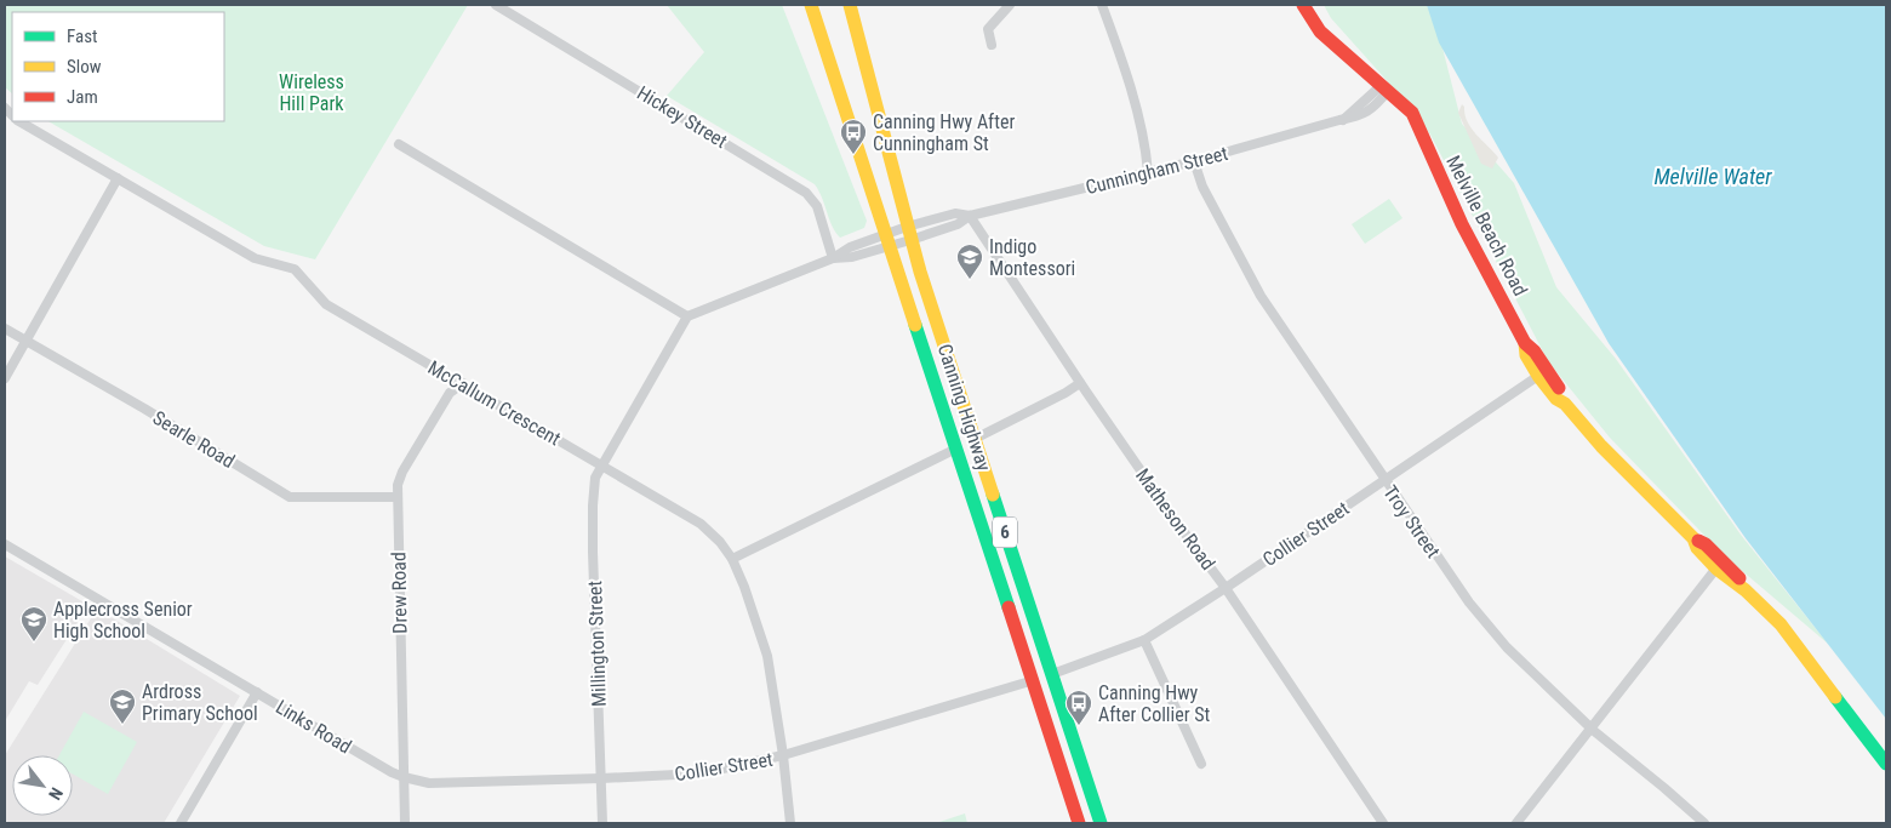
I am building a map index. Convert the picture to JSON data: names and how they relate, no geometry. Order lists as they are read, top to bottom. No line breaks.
{"streets":{"main road":["Melville Beach Road","Canning Highway","6"],"street":["Hickey Street","Cunningham Street","McCallum Crescent","Searle Road","Matheson Road","Troy Street","Collier Street","Drew Road","Millington Street","Links Road"]},"crossings":[["Hickey Street","Cunningham Street"],["Cunningham Street","Melville Beach Road"],["Cunningham Street","Canning Highway"],["Cunningham Street","Matheson Road"],["Cunningham Street","Troy Street"],["Melville Beach Road","Collier Street"],["McCallum Crescent","Collier Street"],["McCallum Crescent","Drew Road"],["McCallum Crescent","Millington Street"],["Canning Highway","Collier Street"],["Searle Road","Drew Road"],["Matheson Road","Collier Street"],["Troy Street","Collier Street"],["Collier Street","Drew Road"],["Collier Street","Millington Street"],["Collier Street","Links Road"],["Drew Road","Links Road"]],"water":["Melville Water"],"parks":["Wireless Hill Park"],"places":{"bus stop":["Canning Hwy After Cunningham St","Canning Hwy After Collier St"],"school or university":["Indigo Montessori","Applecross Senior High School","Ardross Primary School"]},"legend":["Fast","Slow","Jam"],"north":"bottom right"}
